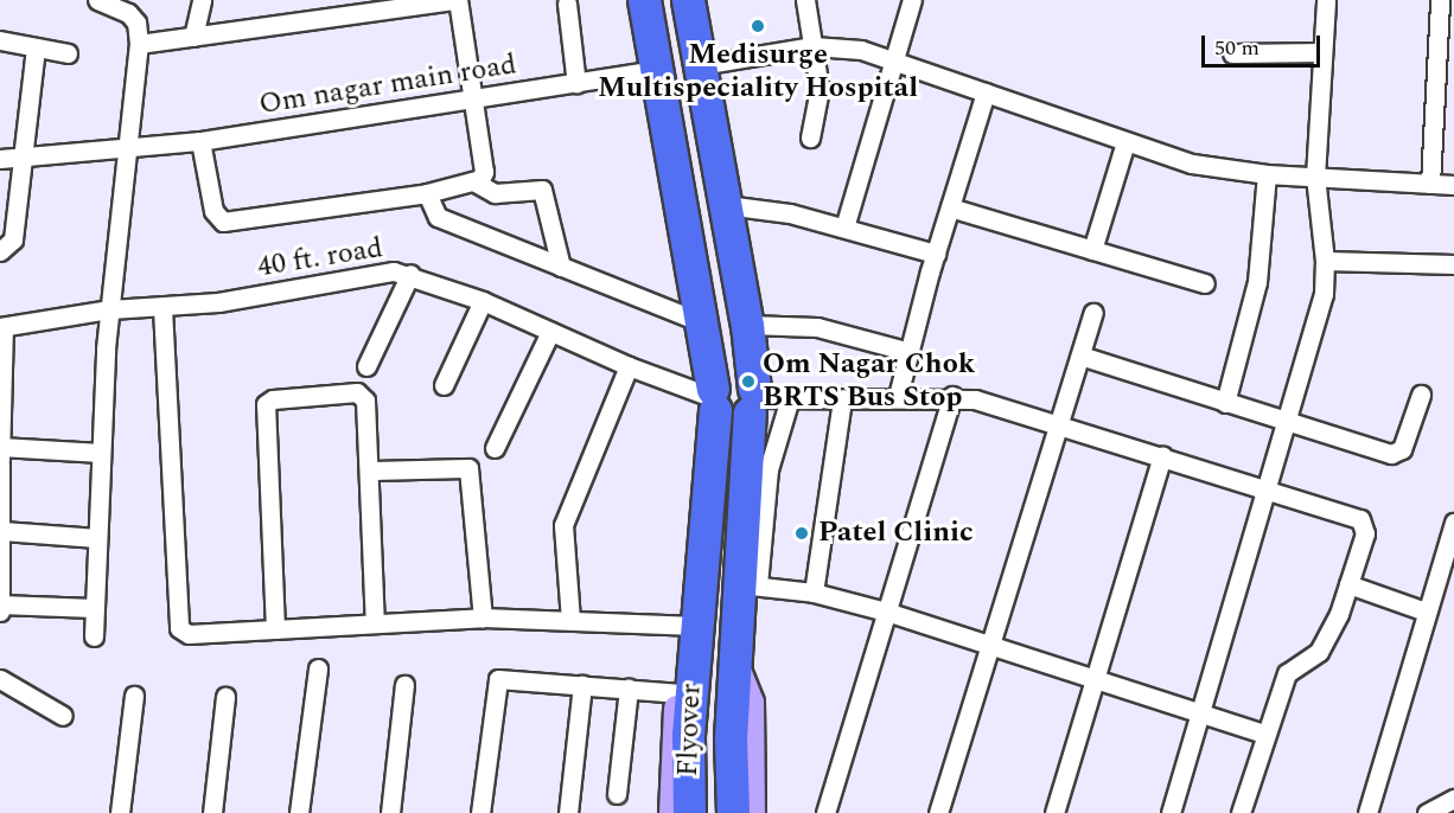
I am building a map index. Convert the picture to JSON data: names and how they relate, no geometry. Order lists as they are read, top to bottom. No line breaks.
{"streets":{"highway":["Flyover"],"street":["Om nagar main road","40 ft. road"]},"crossings":[["Om nagar main road","Flyover"],["40 ft. road","Flyover"]],"places":["Medisurge Multispeciality Hospital","Om Nagar Chok BRTS Bus Stop","Patel Clinic"],"scale_bar":"50 m"}
